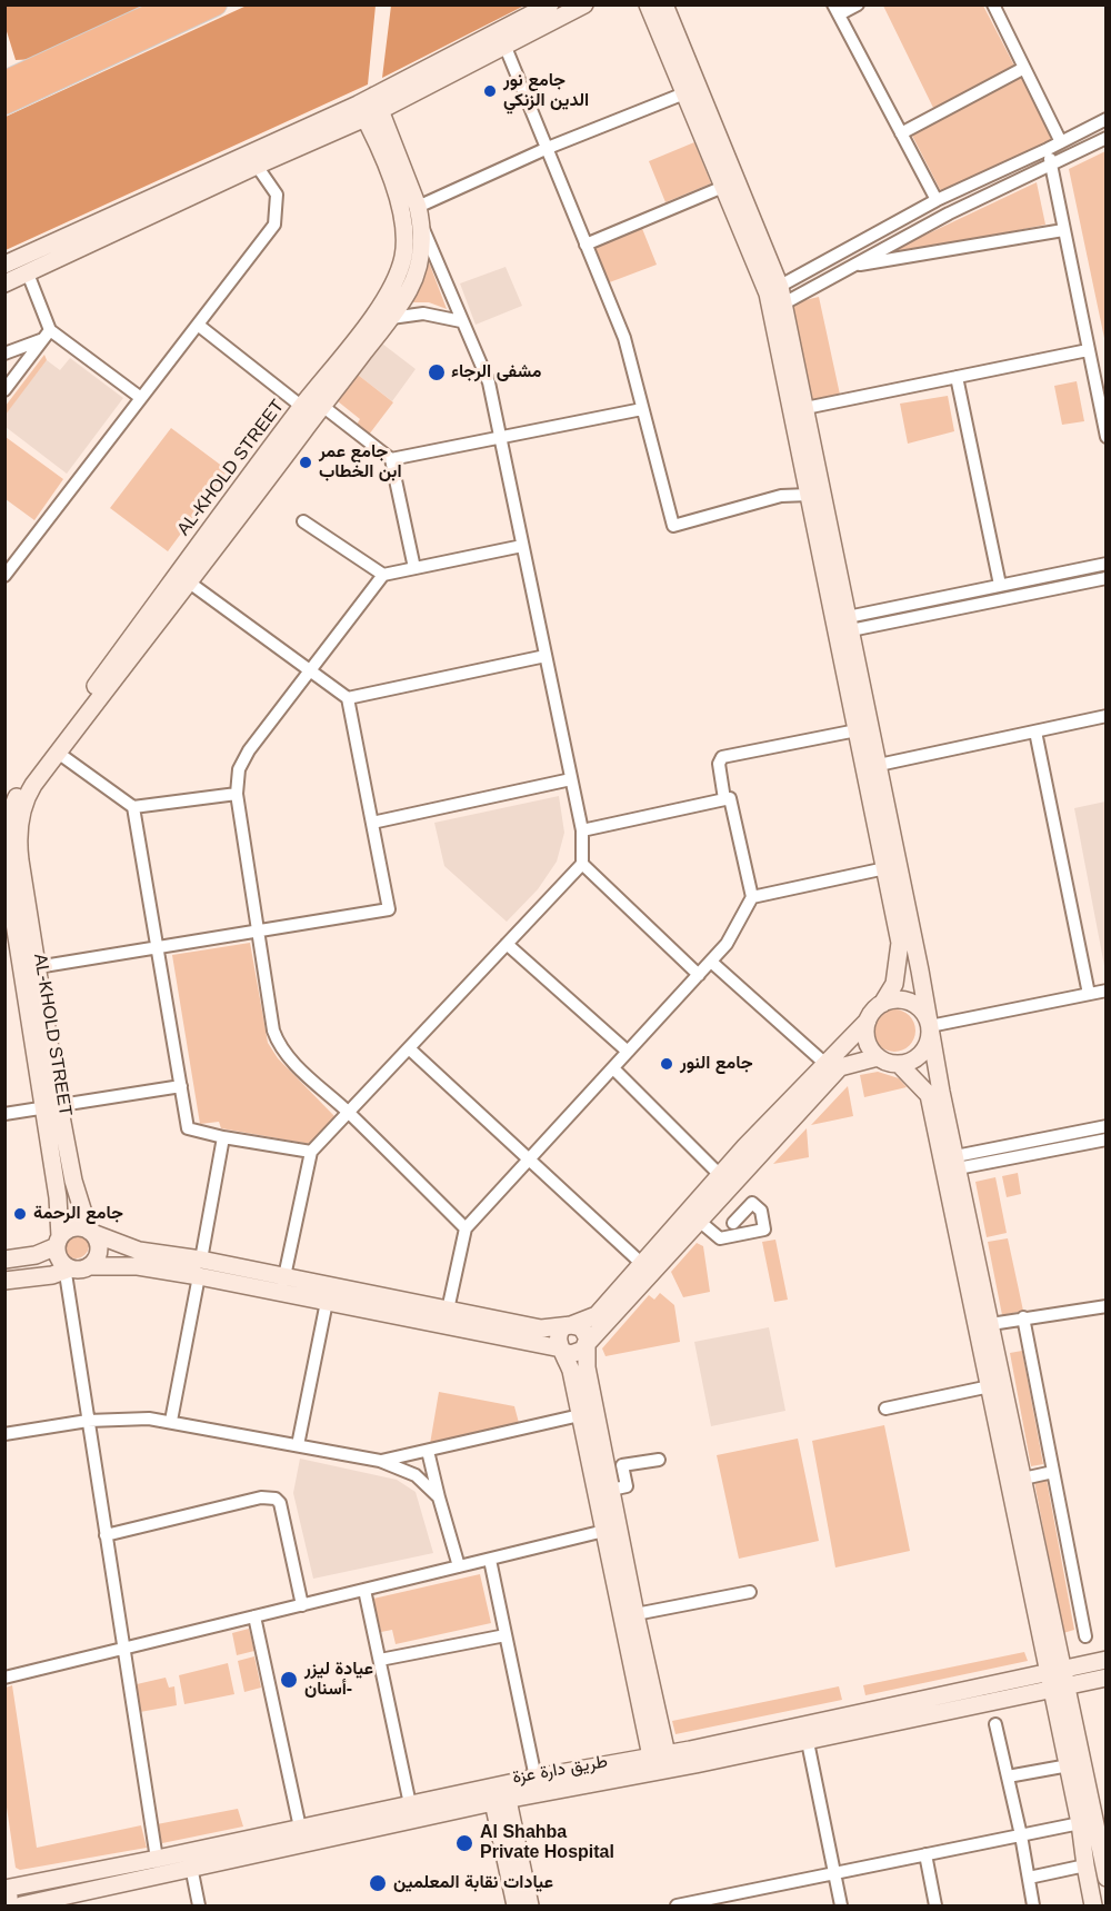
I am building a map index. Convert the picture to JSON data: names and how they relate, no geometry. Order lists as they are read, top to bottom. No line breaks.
{"streets":{"street":["AL-KHOLD STREET","طريق دارة عزة"]},"places":["جامع نور الدين الزنكي","مشفى الرجاء","جامع عمر ابن الخطاب","جامع النور","جامع الرحمة","عيادة ليزر أسنان-","Al Shahba Private Hospital","عيادات نقابة المعلمين"]}
